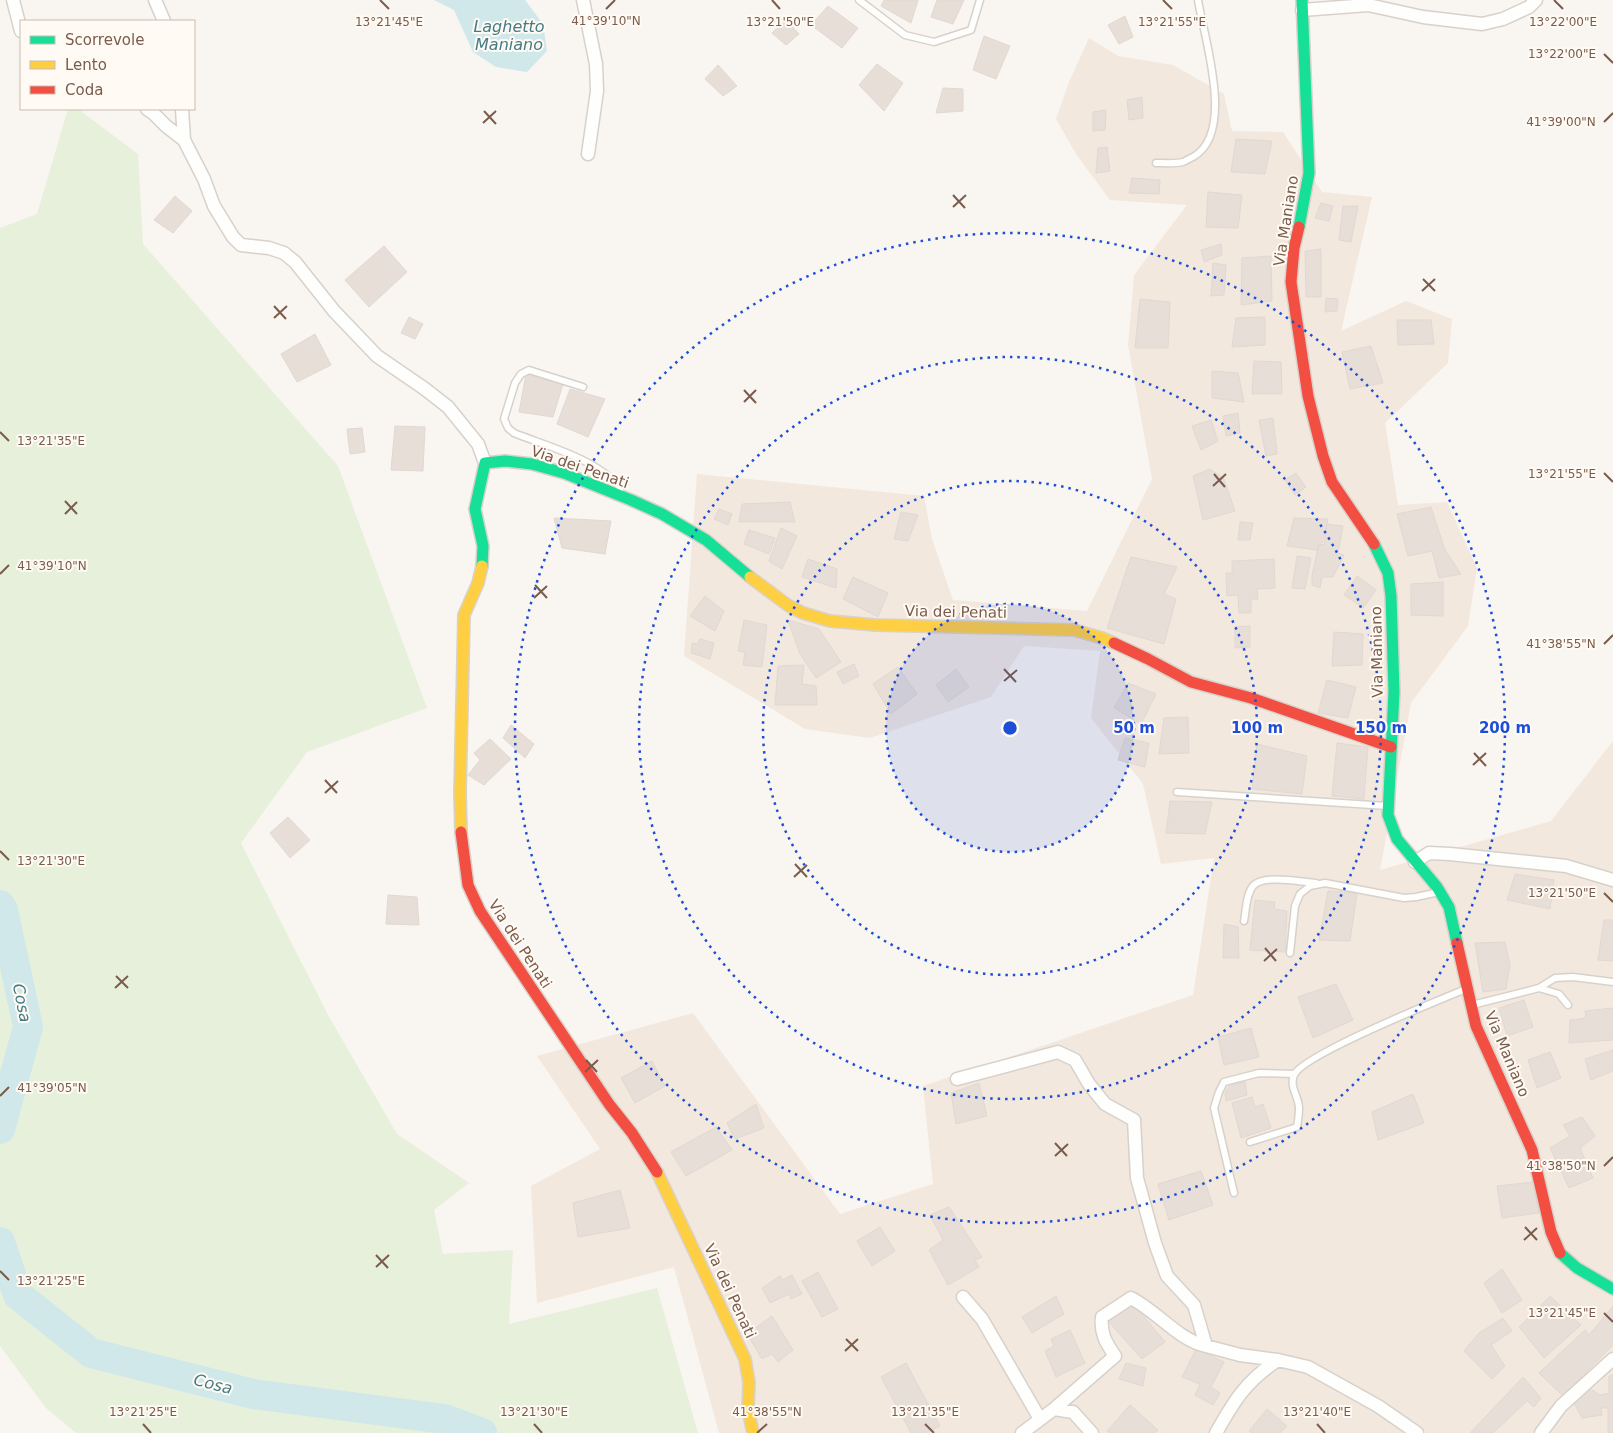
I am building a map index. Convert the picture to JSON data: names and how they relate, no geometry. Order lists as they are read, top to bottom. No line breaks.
{"streets":{"street":["Via Maniano","Via dei Penati"]},"crossings":[["Via Maniano","Via dei Penati"]],"water":["Laghetto Maniano","Cosa"],"legend":["Scorrevole","Lento","Coda"],"coordinates":["41°39'10\"N","13°22'00\"E","13°21'45\"E","13°21'50\"E","13°21'55\"E","41°39'00\"N","13°21'35\"E","41°38'55\"N","13°21'30\"E","41°39'05\"N","41°38'50\"N","13°21'25\"E","13°21'40\"E"],"rings":["50 m","100 m","150 m","200 m"]}
